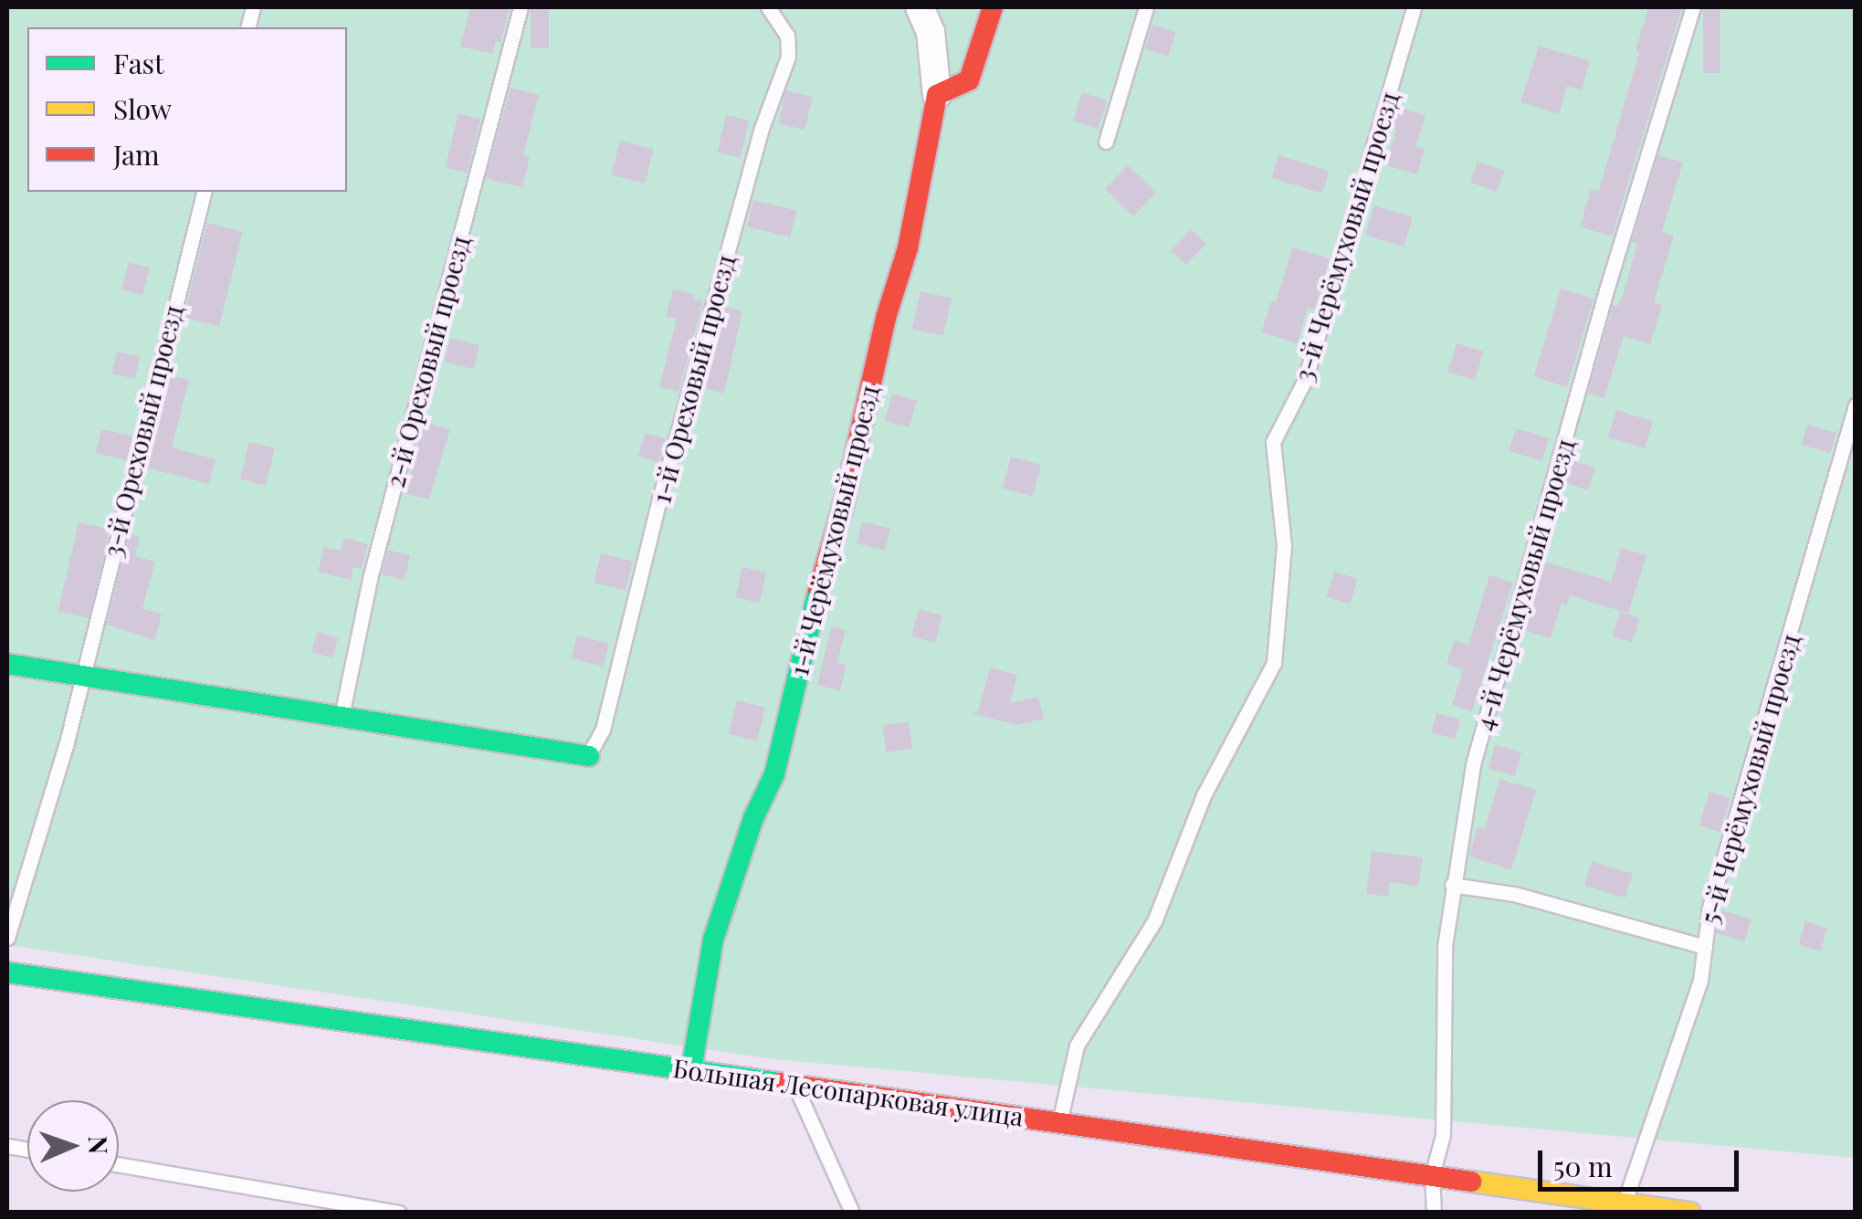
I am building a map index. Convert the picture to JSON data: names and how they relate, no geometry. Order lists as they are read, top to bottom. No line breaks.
{"streets":{"street":["1-й Черёмуховый проезд","Большая Лесопарковая улица"],"lane":["3-й Черёмуховый проезд","2-й Ореховый проезд","1-й Ореховый проезд","3-й Ореховый проезд","4-й Черёмуховый проезд","5-й Черёмуховый проезд"]},"crossings":[["3-й Черёмуховый проезд","Большая Лесопарковая улица"],["1-й Черёмуховый проезд","Большая Лесопарковая улица"],["4-й Черёмуховый проезд","Большая Лесопарковая улица"],["5-й Черёмуховый проезд","Большая Лесопарковая улица"]],"legend":["Fast","Slow","Jam"],"scale_bar":"50 m","north":"right"}
